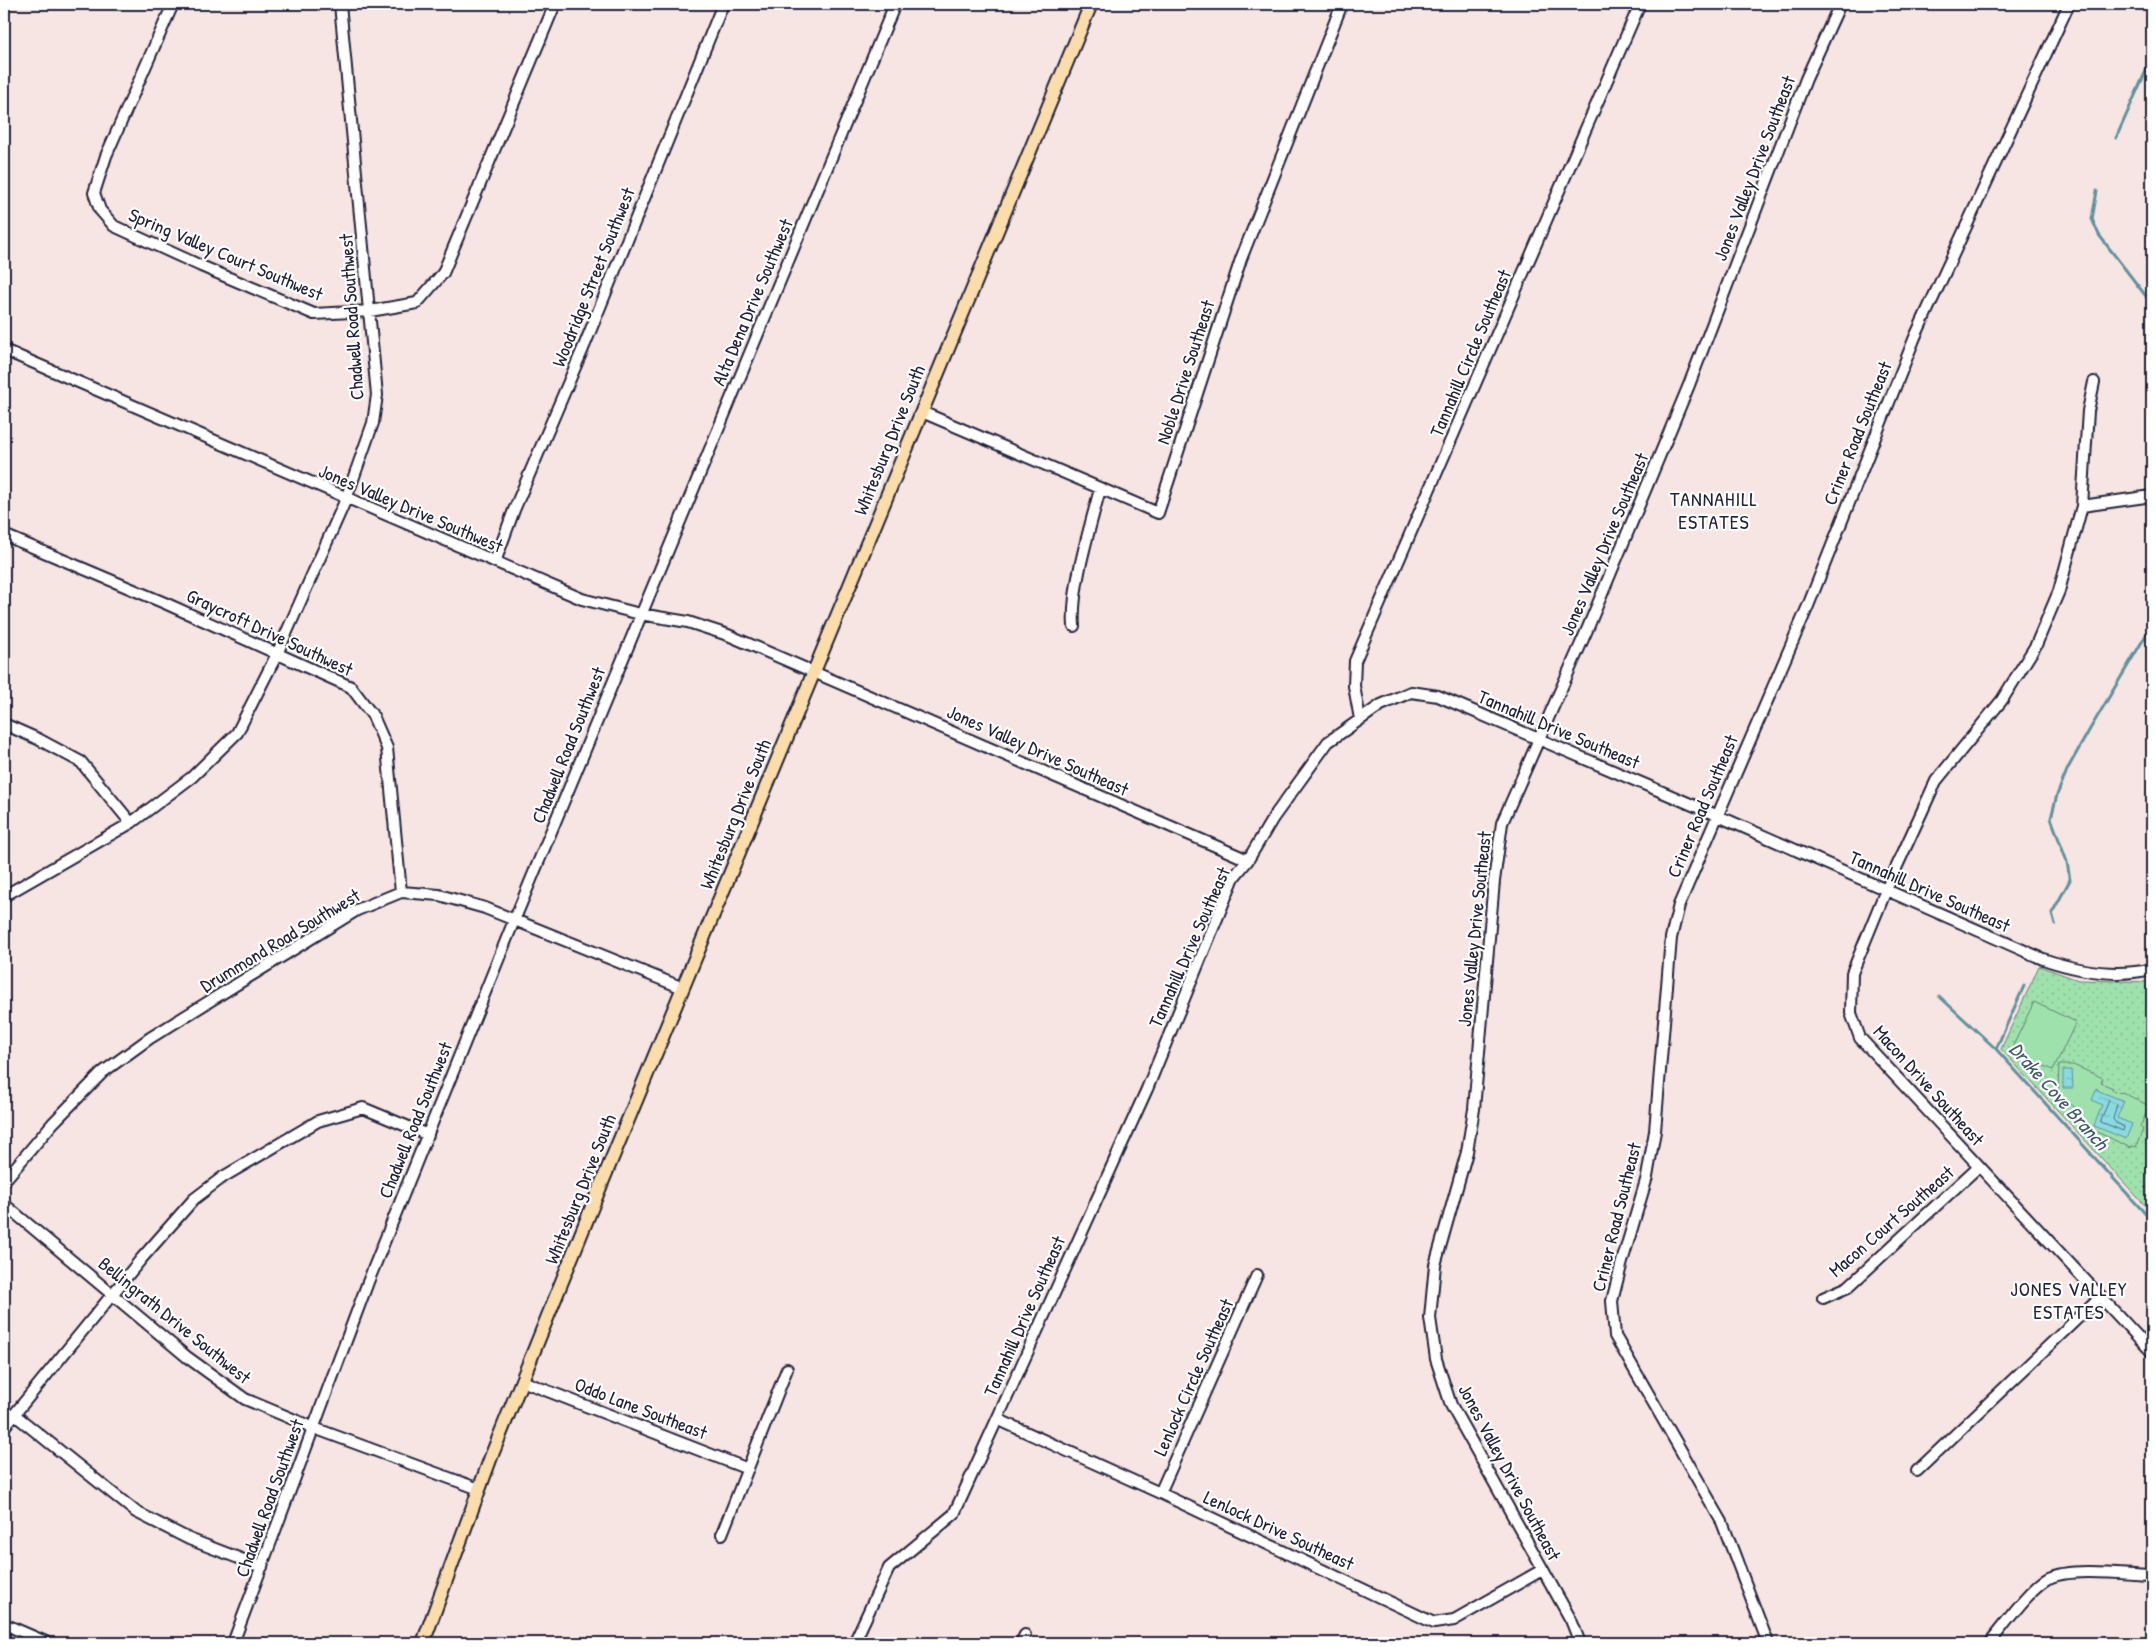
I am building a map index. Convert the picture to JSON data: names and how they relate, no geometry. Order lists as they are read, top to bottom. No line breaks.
{"streets":{"main road":["Whitesburg Drive South"],"street":["Jones Valley Drive Southeast","Spring Valley Court Southwest","Woodridge Street Southwest","Alta Dena Drive Southwest","Chadwell Road Southwest","Tannahill Circle Southeast","Noble Drive Southeast","Criner Road Southeast","Jones Valley Drive Southwest","Graycroft Drive Southwest","Tannahill Drive Southeast","Drummond Road Southwest","Macon Drive Southeast","Macon Court Southeast","Bellingrath Drive Southwest","Lenlock Circle Southeast","Oddo Lane Southeast","Lenlock Drive Southeast"]},"crossings":[["Jones Valley Drive Southeast","Whitesburg Drive South"],["Jones Valley Drive Southeast","Jones Valley Drive Southwest"],["Jones Valley Drive Southeast","Tannahill Drive Southeast"],["Jones Valley Drive Southeast","Lenlock Drive Southeast"],["Spring Valley Court Southwest","Chadwell Road Southwest"],["Woodridge Street Southwest","Jones Valley Drive Southwest"],["Alta Dena Drive Southwest","Chadwell Road Southwest"],["Alta Dena Drive Southwest","Jones Valley Drive Southwest"],["Chadwell Road Southwest","Jones Valley Drive Southwest"],["Chadwell Road Southwest","Graycroft Drive Southwest"],["Chadwell Road Southwest","Drummond Road Southwest"],["Chadwell Road Southwest","Bellingrath Drive Southwest"],["Tannahill Circle Southeast","Tannahill Drive Southeast"],["Noble Drive Southeast","Whitesburg Drive South"],["Criner Road Southeast","Tannahill Drive Southeast"],["Whitesburg Drive South","Jones Valley Drive Southwest"],["Whitesburg Drive South","Drummond Road Southwest"],["Whitesburg Drive South","Bellingrath Drive Southwest"],["Whitesburg Drive South","Oddo Lane Southeast"],["Graycroft Drive Southwest","Drummond Road Southwest"],["Tannahill Drive Southeast","Macon Drive Southeast"],["Tannahill Drive Southeast","Lenlock Drive Southeast"],["Macon Drive Southeast","Macon Court Southeast"],["Lenlock Circle Southeast","Lenlock Drive Southeast"]],"districts":["TANNAHILL ESTATES","JONES VALLEY ESTATES"],"water":["Drake Cove Branch"]}
